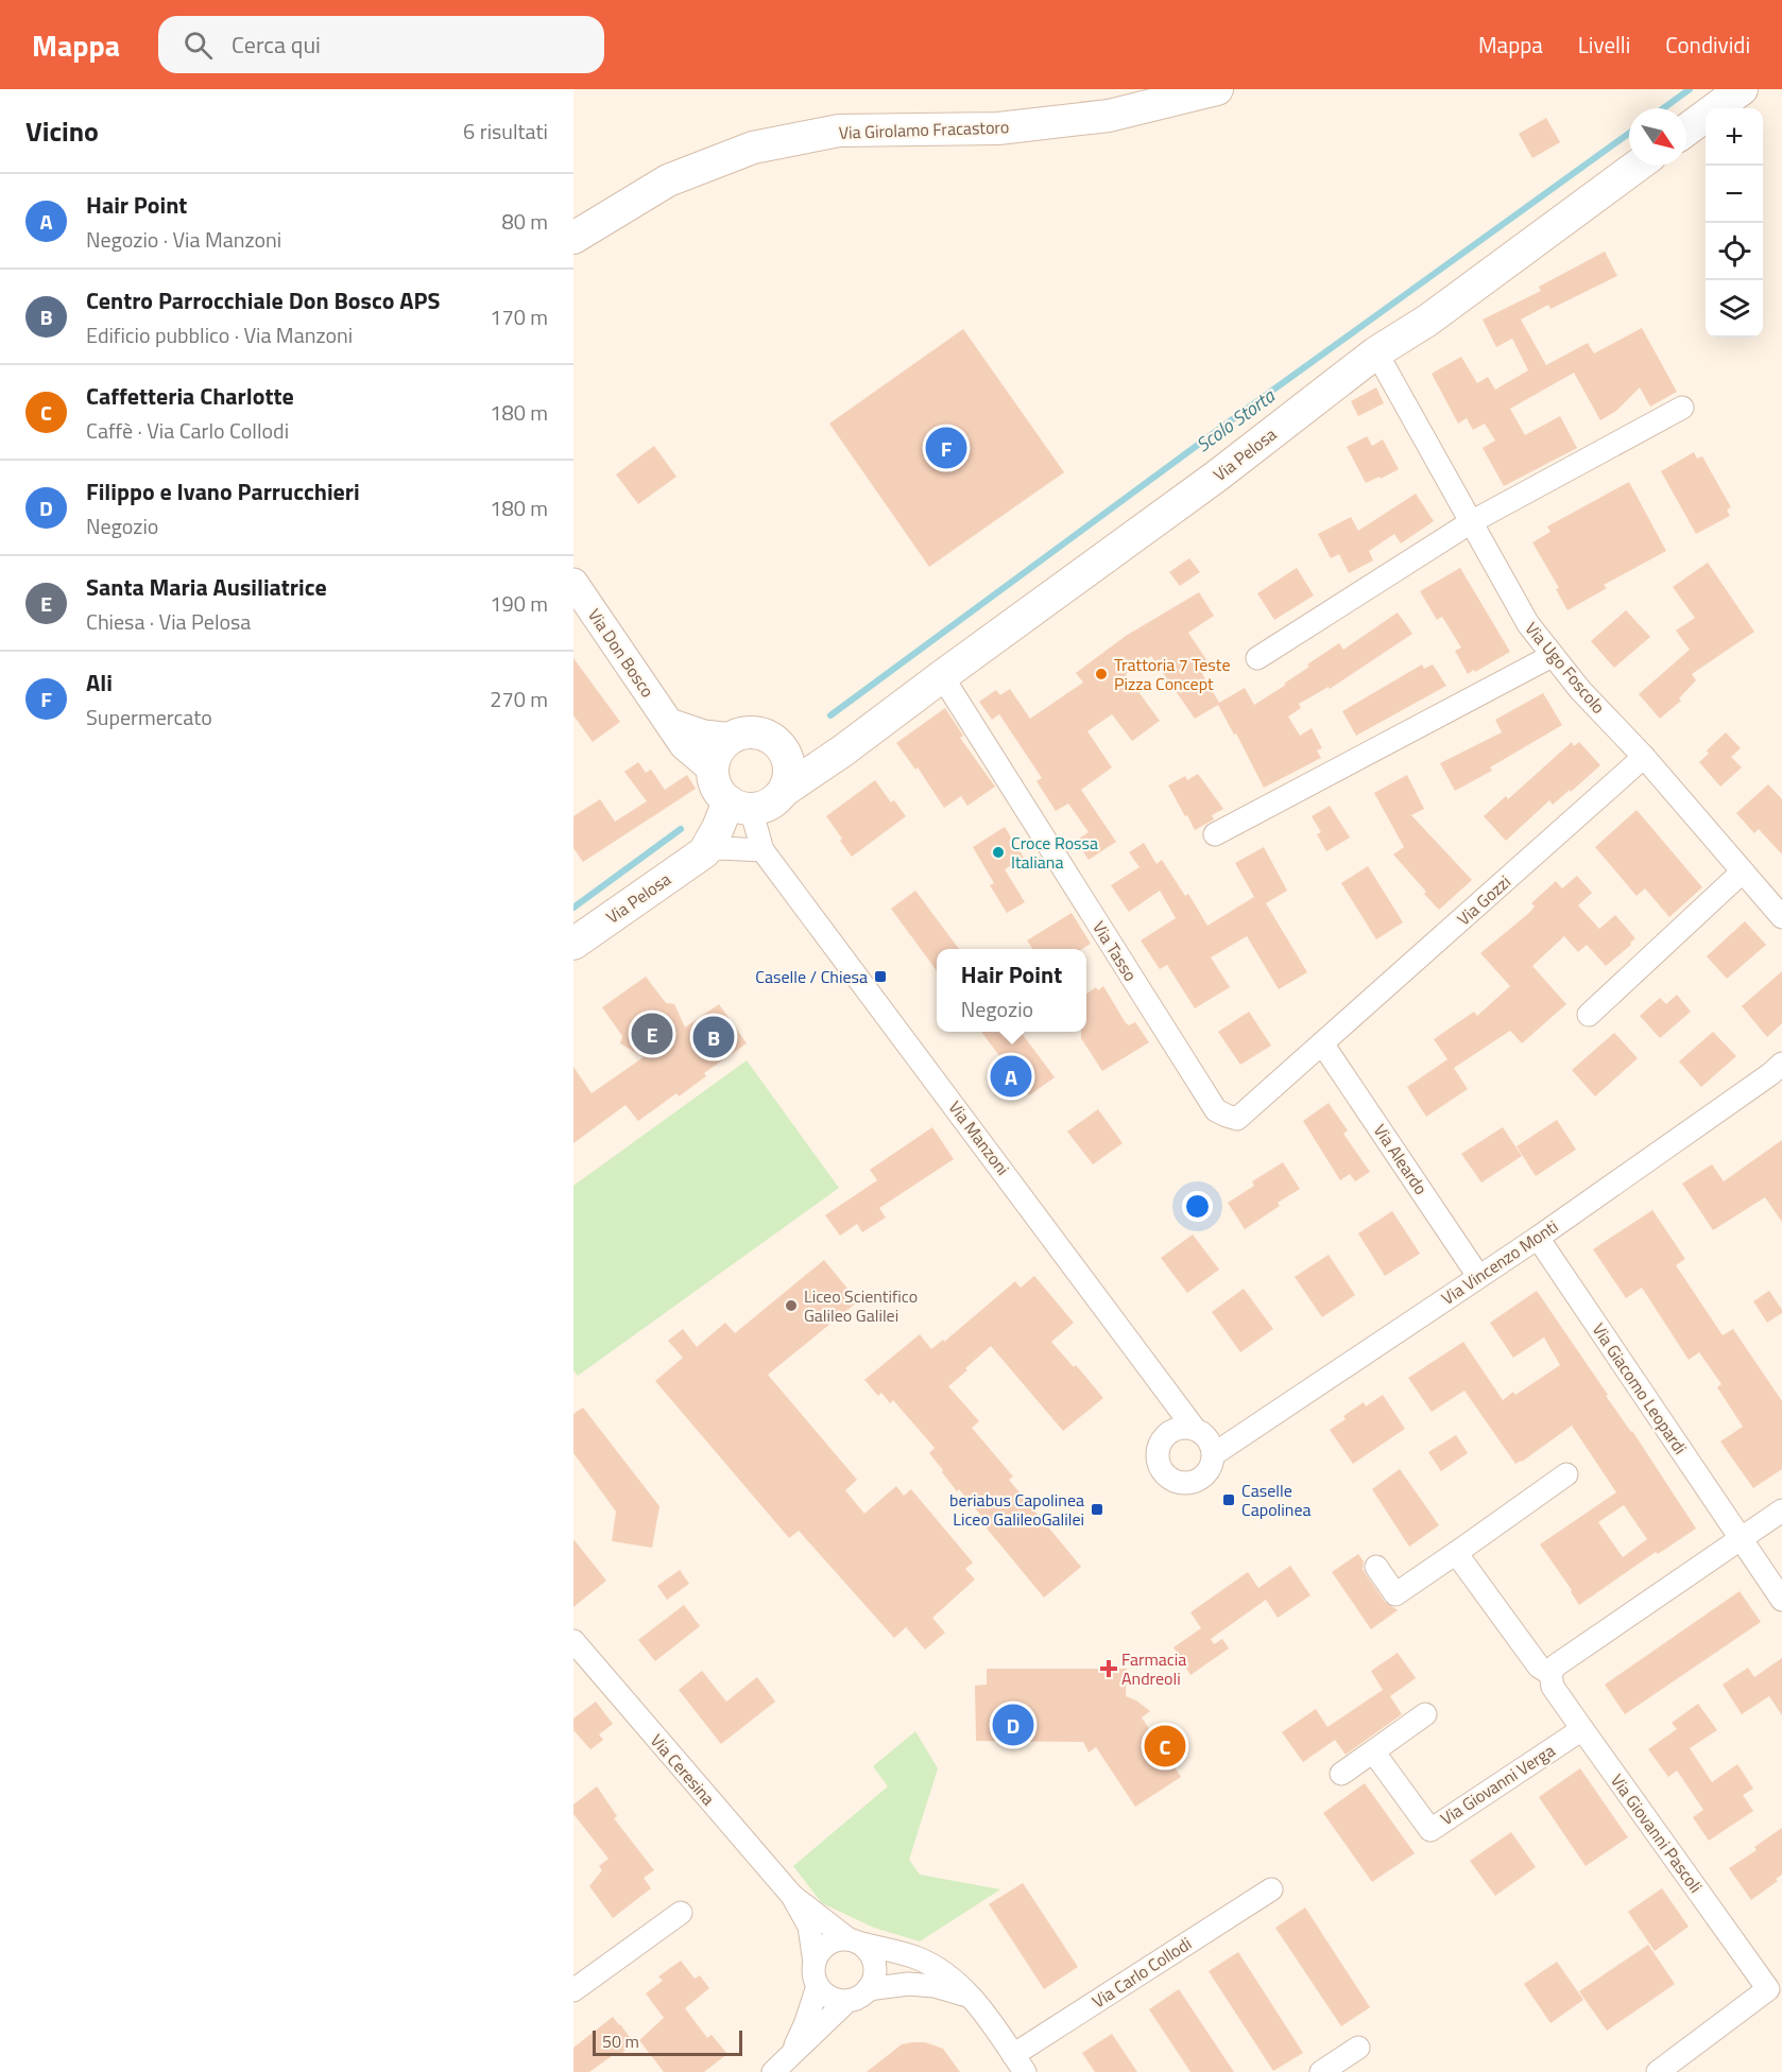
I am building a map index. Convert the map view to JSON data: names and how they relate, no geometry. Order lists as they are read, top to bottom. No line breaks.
{"streets":{"main road":["Via Girolamo Fracastoro","Via Pelosa"],"street":["Via Don Bosco","Via Ugo Foscolo","Via Gozzi","Via Tasso","Via Manzoni","Via Aleardo","Via Vincenzo Monti","Via Giacomo Leopardi","Via Ceresina","Via Giovanni Verga","Via Giovanni Pascoli","Via Carlo Collodi"]},"crossings":[["Via Pelosa","Via Don Bosco"],["Via Pelosa","Via Ugo Foscolo"],["Via Pelosa","Via Tasso"],["Via Ugo Foscolo","Via Gozzi"],["Via Gozzi","Via Tasso"],["Via Gozzi","Via Aleardo"],["Via Tasso","Via Aleardo"],["Via Manzoni","Via Vincenzo Monti"],["Via Aleardo","Via Vincenzo Monti"],["Via Vincenzo Monti","Via Giacomo Leopardi"],["Via Ceresina","Via Carlo Collodi"],["Via Giovanni Verga","Via Giovanni Pascoli"]],"water":["Scolo Storta"],"places":{"other":["Trattoria 7 Teste Pizza Concept","Croce Rossa Italiana","Liceo Scientifico Galileo Galilei"],"transit":["Caselle / Chiesa","Caselle Capolinea","beriabus Capolinea Liceo GalileoGalilei"],"health":["Farmacia Andreoli"]},"scale_bar":"50 m","north":"bottom right","page":{"header":"Mappa","search":"Cerca qui","nav":["Mappa","Livelli","Condividi"],"heading":["Vicino","6 risultati"],"map_buttons":["+","−"],"list":[{"mark":"A","name":"Hair Point","note":"Negozio · Via Manzoni","value":"80 m"},{"mark":"B","name":"Centro Parrocchiale Don Bosco APS","note":"Edificio pubblico · Via Manzoni","value":"170 m"},{"mark":"C","name":"Caffetteria Charlotte","note":"Caffè · Via Carlo Collodi","value":"180 m"},{"mark":"D","name":"Filippo e Ivano Parrucchieri","note":"Negozio","value":"180 m"},{"mark":"E","name":"Santa Maria Ausiliatrice","note":"Chiesa · Via Pelosa","value":"190 m"},{"mark":"F","name":"Ali","note":"Supermercato","value":"270 m"}],"pins":["F","E","B","A","D","C"],"popup":["Hair Point","Negozio"],"scale":"50 m"}}
